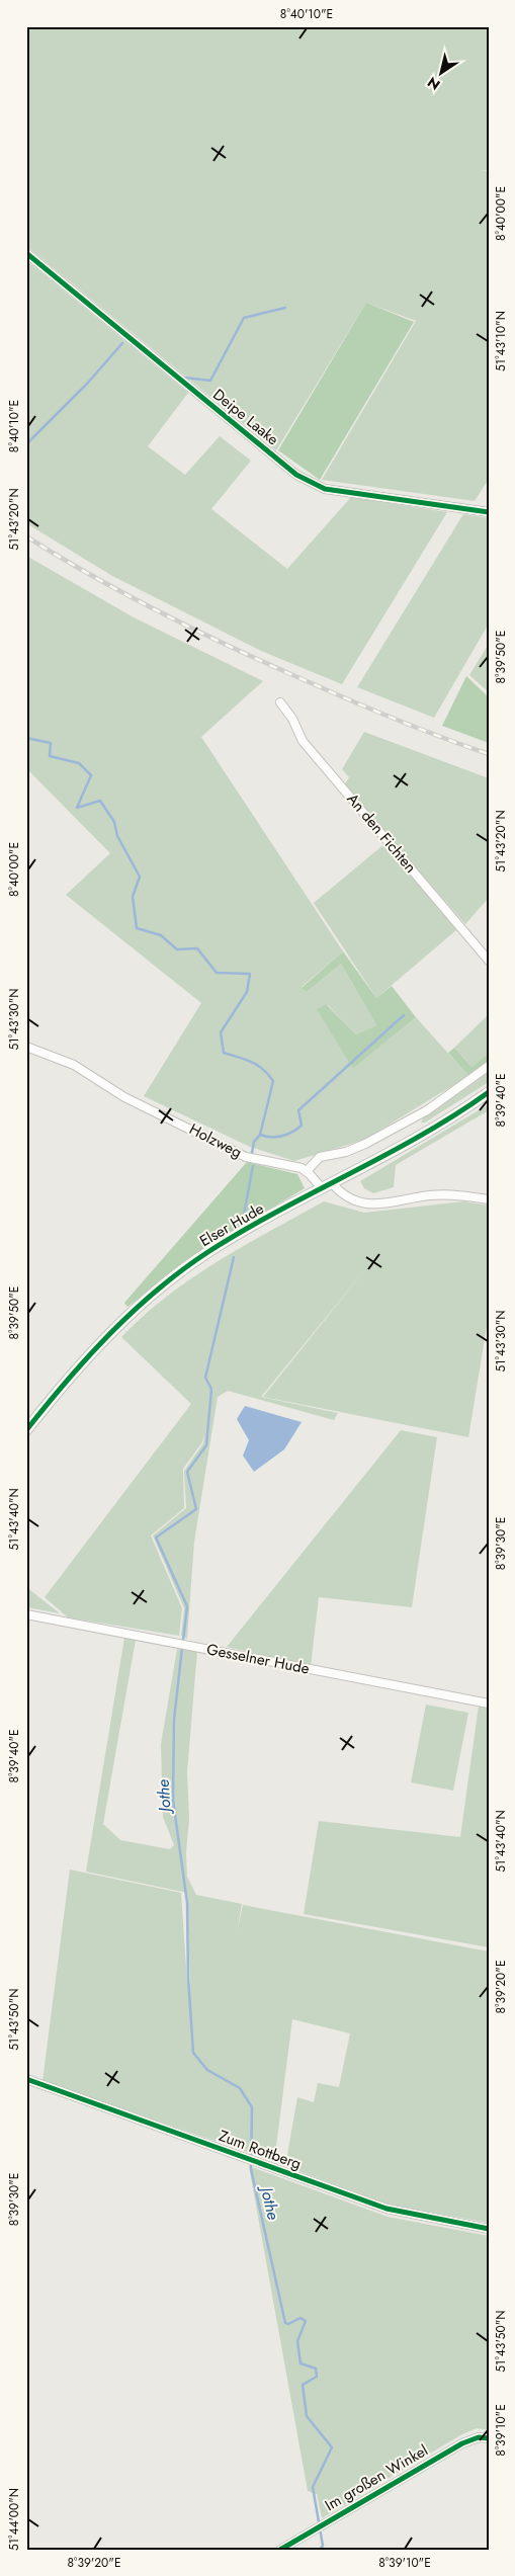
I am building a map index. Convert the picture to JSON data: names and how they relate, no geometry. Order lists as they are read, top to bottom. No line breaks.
{"streets":{"street":["Deipe Laake","An den Fichten","Holzweg","Elser Hude","Gesselner Hude","Zum Rottberg","Im großen Winkel"]},"water":["Jothe"],"north":"bottom left","coordinates":["8°40'10\"E","8°40'00\"E","51°43'10\"N","51°43'20\"N","8°39'50\"E","51°43'30\"N","8°39'40\"E","51°43'40\"N","8°39'30\"E","8°39'20\"E","51°43'50\"N","8°39'10\"E","51°44'00\"N"]}
